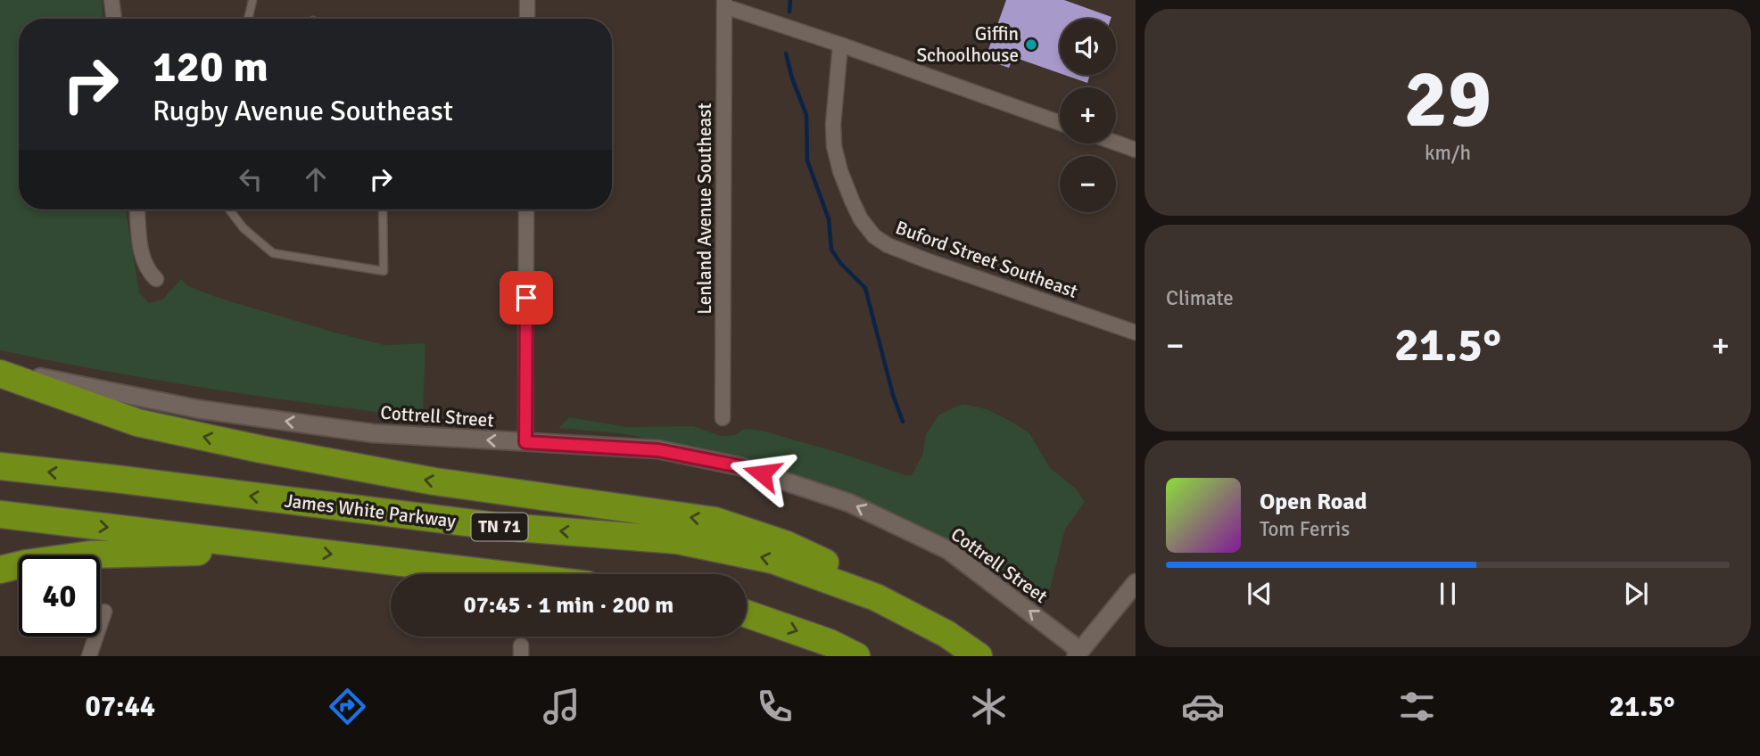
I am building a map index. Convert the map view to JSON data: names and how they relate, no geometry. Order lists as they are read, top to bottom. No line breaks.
{"streets":{"highway":["James White Parkway","TN 71"],"street":["Lenland Avenue Southeast","Buford Street Southeast","Cottrell Street"]},"one_way":["Cottrell Street"],"places":["Giffin Schoolhouse"],"page":{"tile":[["29","km/h"],"Climate"],"map_buttons":["+","−"],"turn":["120 m","Rugby Avenue Southeast"],"heat":["−","21.5°","+"],"song":["Open Road","Tom Ferris"],"limit":"40","trip":"07:45 · 1 min · 200 m","tabs":["07:44","21.5°"]}}
